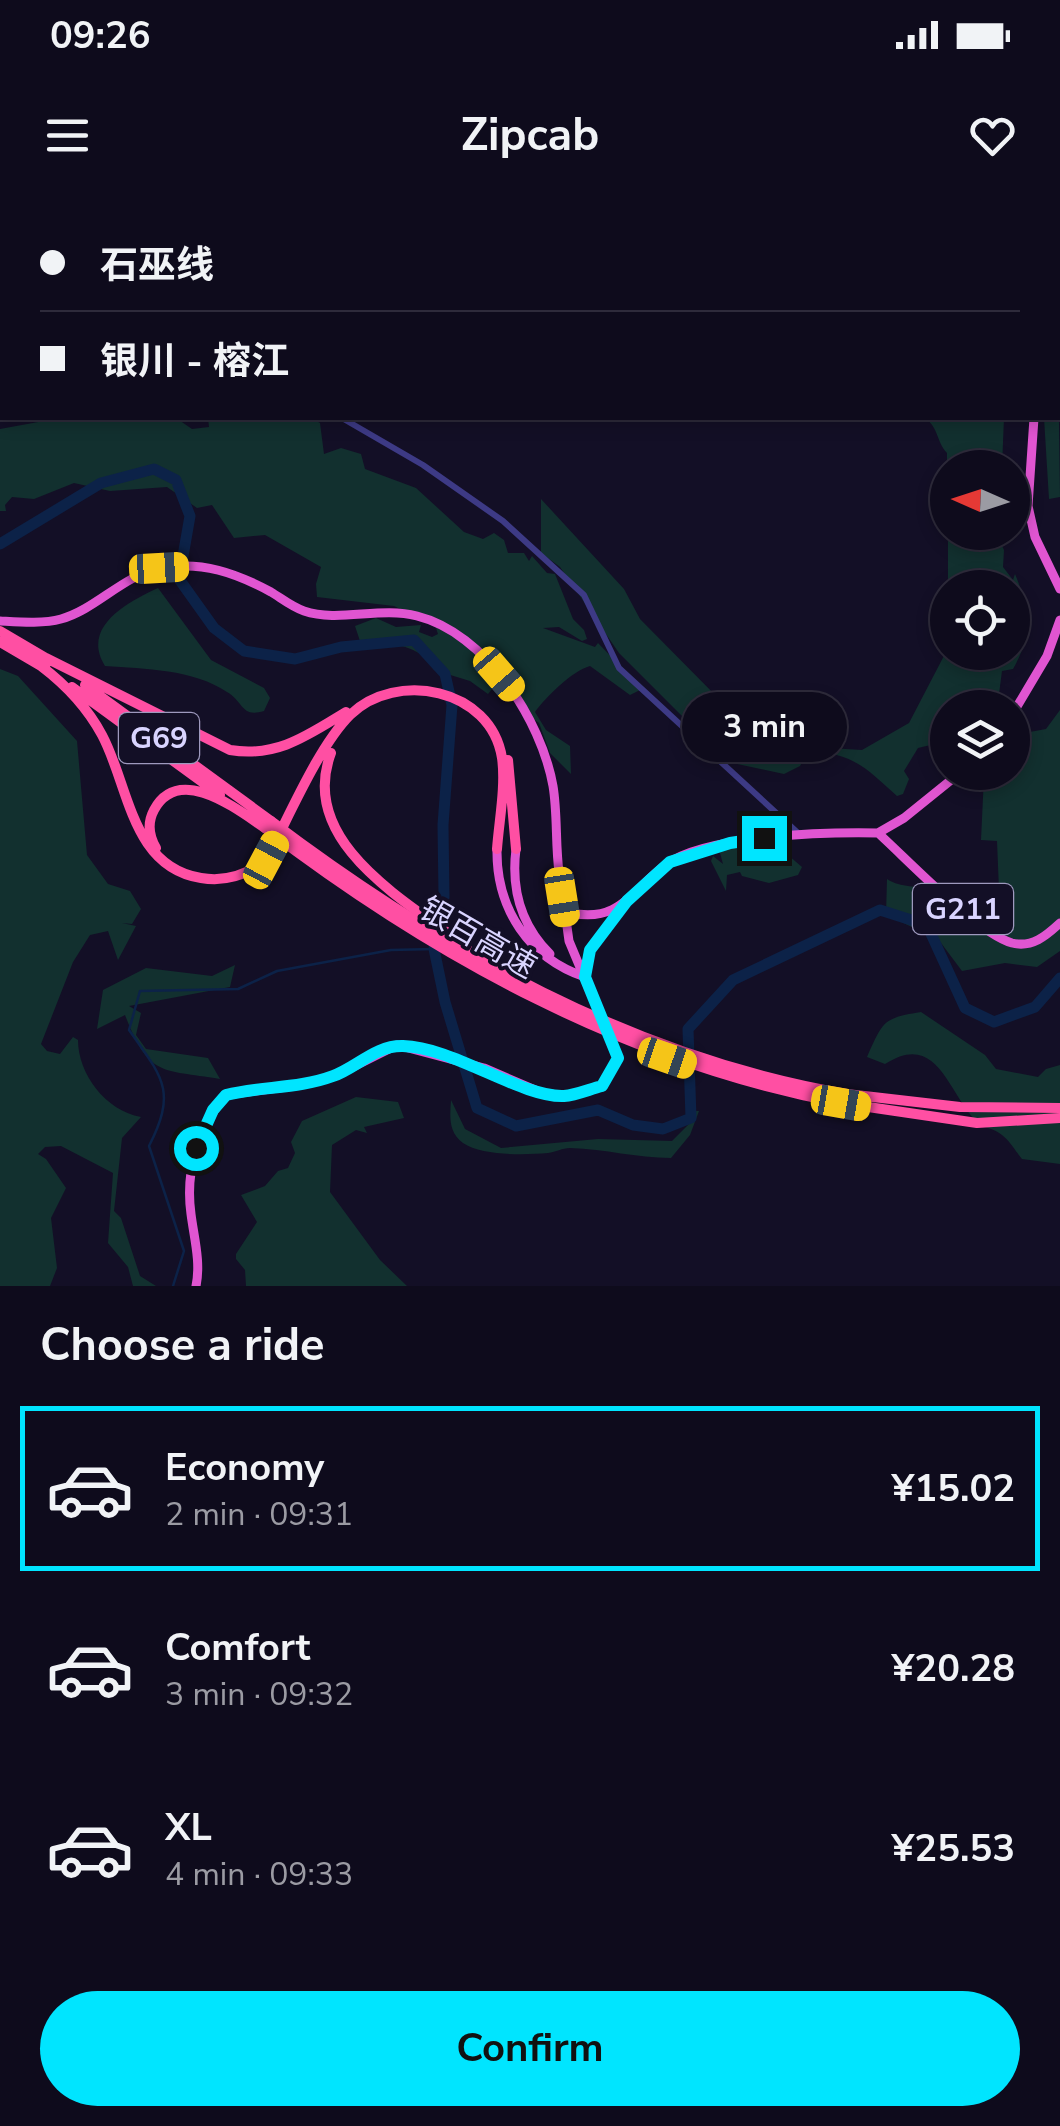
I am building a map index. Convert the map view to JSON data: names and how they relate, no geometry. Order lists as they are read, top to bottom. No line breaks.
{"streets":{"highway":["G69","G211","银百高速"]},"north":"left","page":{"status":"09:26","header":"Zipcab","banner":["石巫线","银川 - 榕江"],"bubble":"3 min","heading":"Choose a ride","list":[{"name":"Economy","note":"2 min · 09:31","value":"¥15.02"},{"name":"Comfort","note":"3 min · 09:32","value":"¥20.28"},{"name":"XL","note":"4 min · 09:33","value":"¥25.53"}],"buttons":"Confirm"}}
